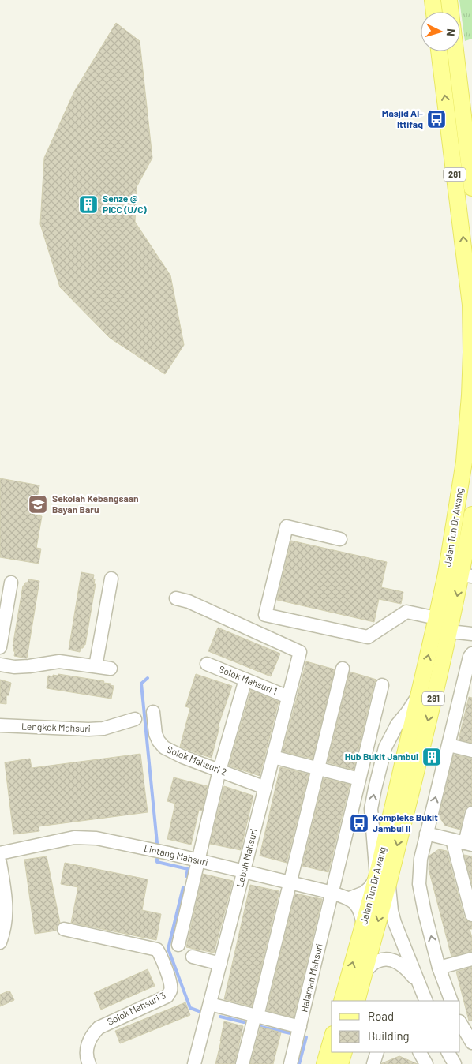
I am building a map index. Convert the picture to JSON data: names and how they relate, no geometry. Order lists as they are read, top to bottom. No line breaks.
{"streets":{"main road":["281","Jalan Tun Dr Awang"],"street":["Solok Mahsuri 1","Lengkok Mahsuri","Solok Mahsuri 2","Lintang Mahsuri","Lebuh Mahsuri","Halaman Mahsuri","Solok Mahsuri 3"]},"crossings":[["Solok Mahsuri 1","Lebuh Mahsuri"],["Solok Mahsuri 2","Lebuh Mahsuri"],["Lintang Mahsuri","Lebuh Mahsuri"],["Lintang Mahsuri","Halaman Mahsuri"]],"places":{"bus stop":["Masjid Al- Ittifaq","Kompleks Bukit Jambul II"],"building":["Senze @ PICC (U/C)","Hub Bukit Jambul"],"school or university":["Sekolah Kebangsaan Bayan Baru"]},"legend":["Road","Building"],"north":"right"}
